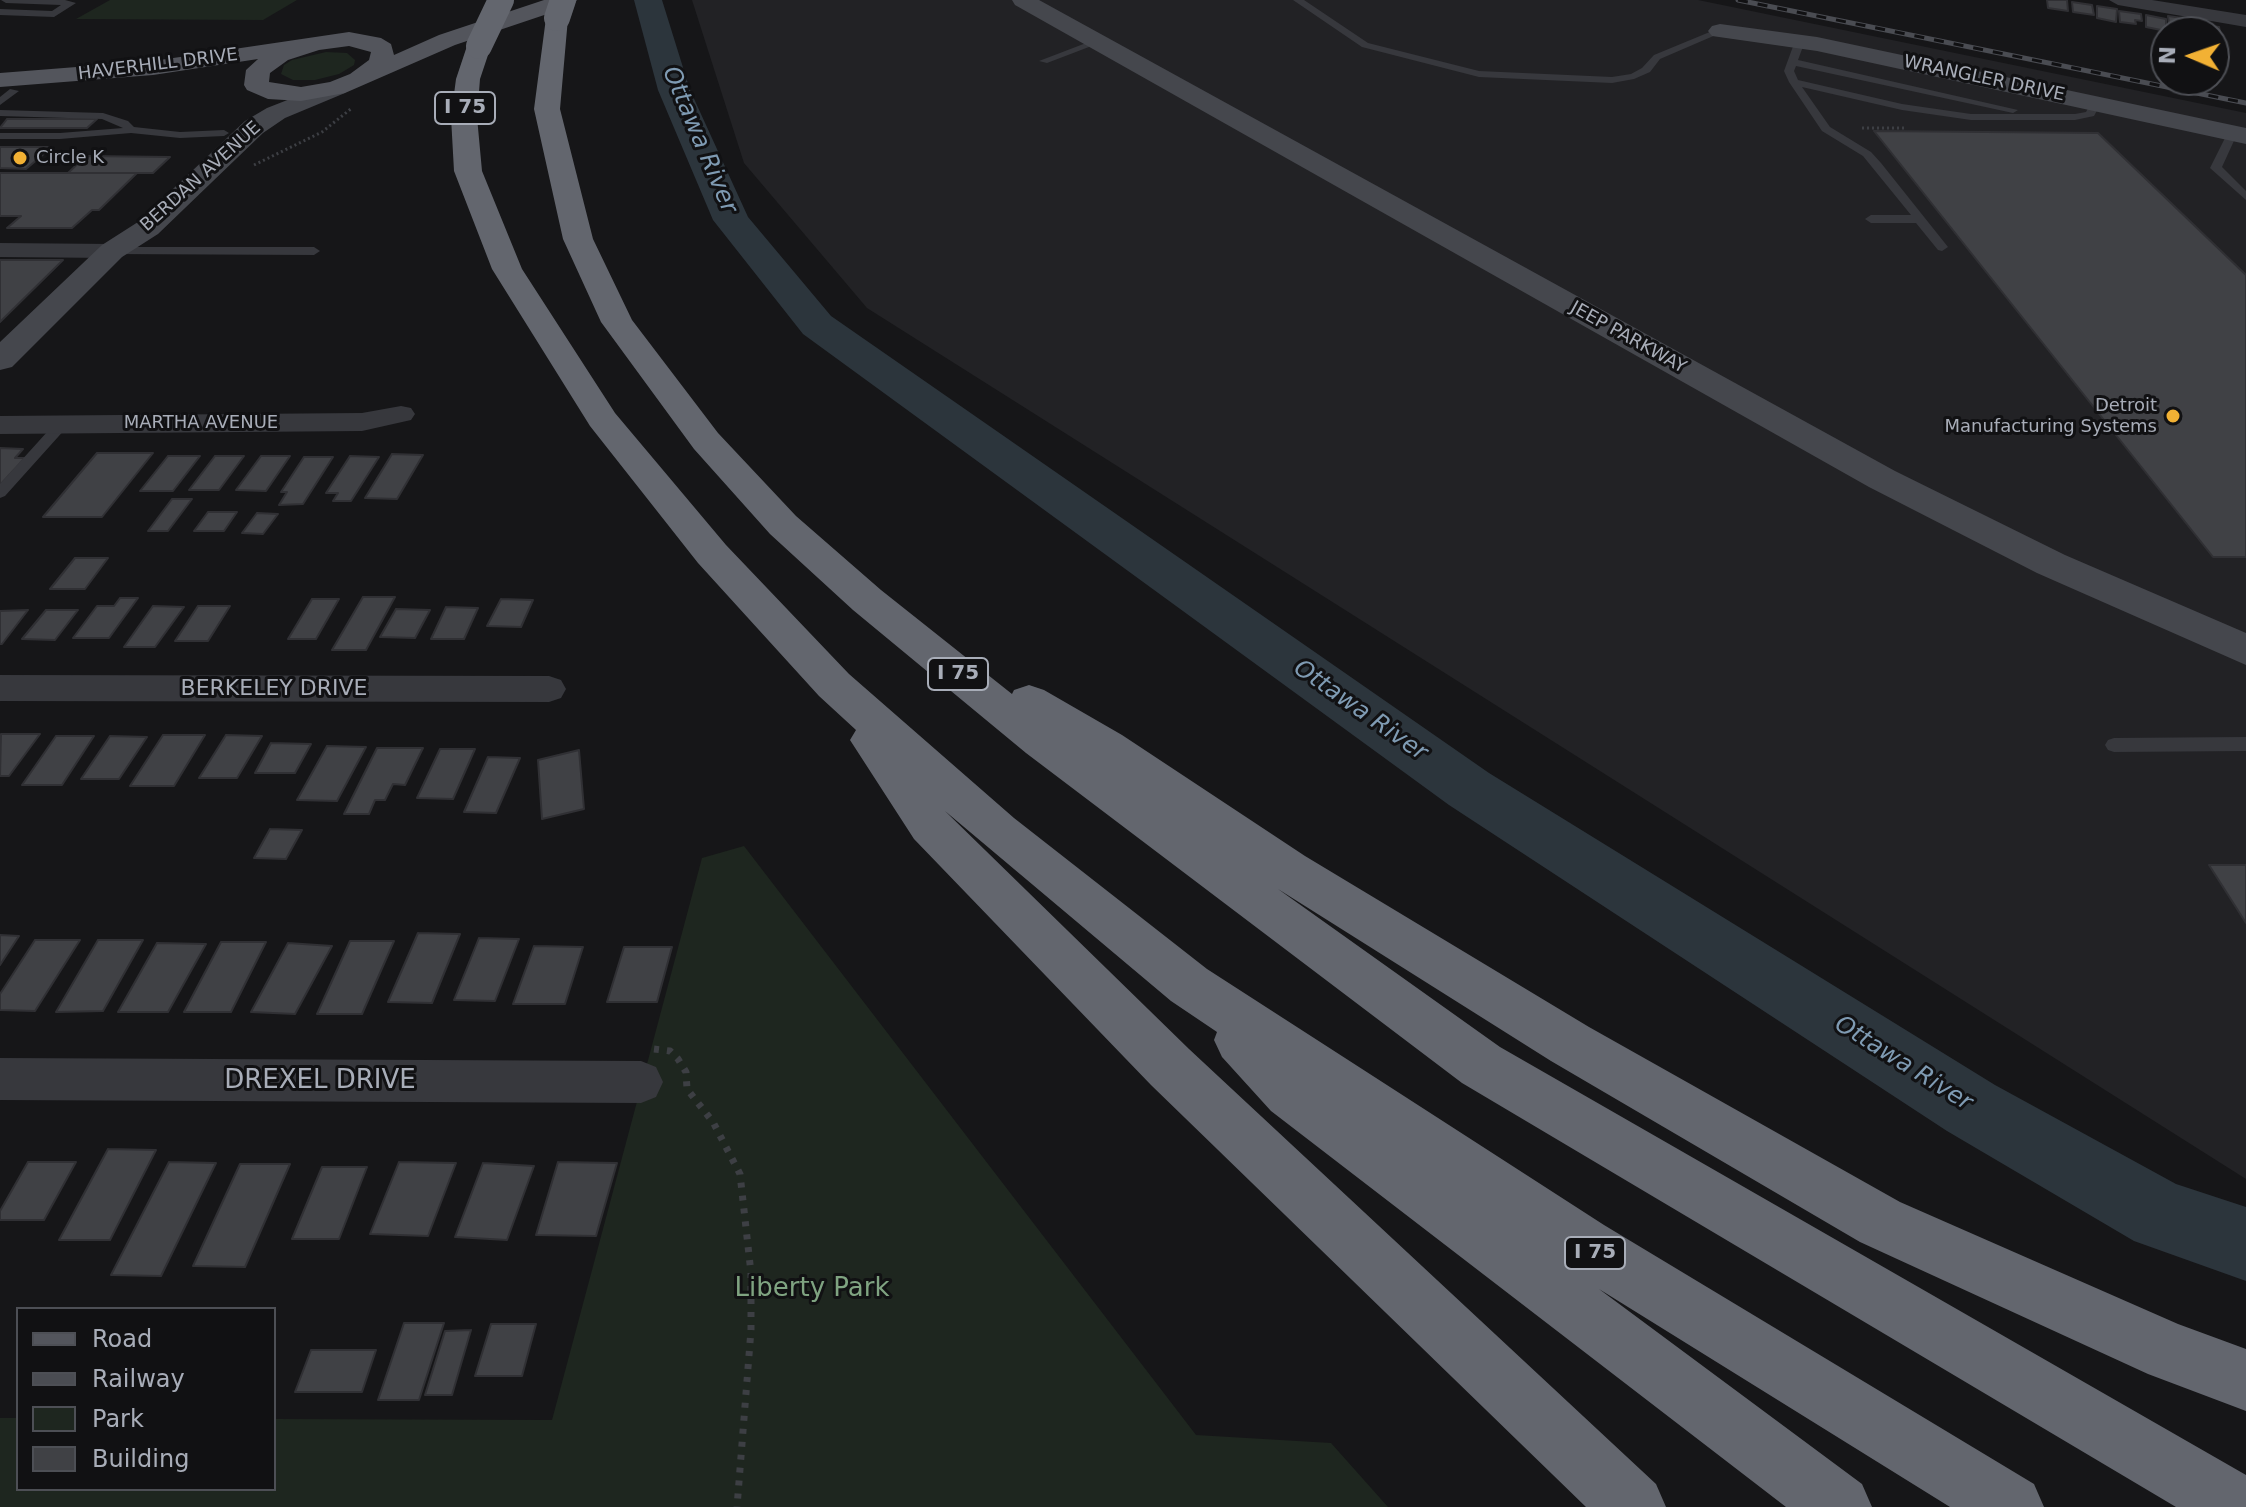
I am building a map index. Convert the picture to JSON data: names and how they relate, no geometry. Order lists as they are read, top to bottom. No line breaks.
{"streets":{"highway":["I 75"],"main road":["HAVERHILL DRIVE"],"street":["WRANGLER DRIVE","BERDAN AVENUE","JEEP PARKWAY","MARTHA AVENUE","BERKELEY DRIVE","DREXEL DRIVE"]},"crossings":[["HAVERHILL DRIVE","BERDAN AVENUE"]],"water":["Ottawa River"],"parks":["Liberty Park"],"places":["Circle K","Detroit Manufacturing Systems"],"legend":["Road","Railway","Park","Building"],"north":"left"}
